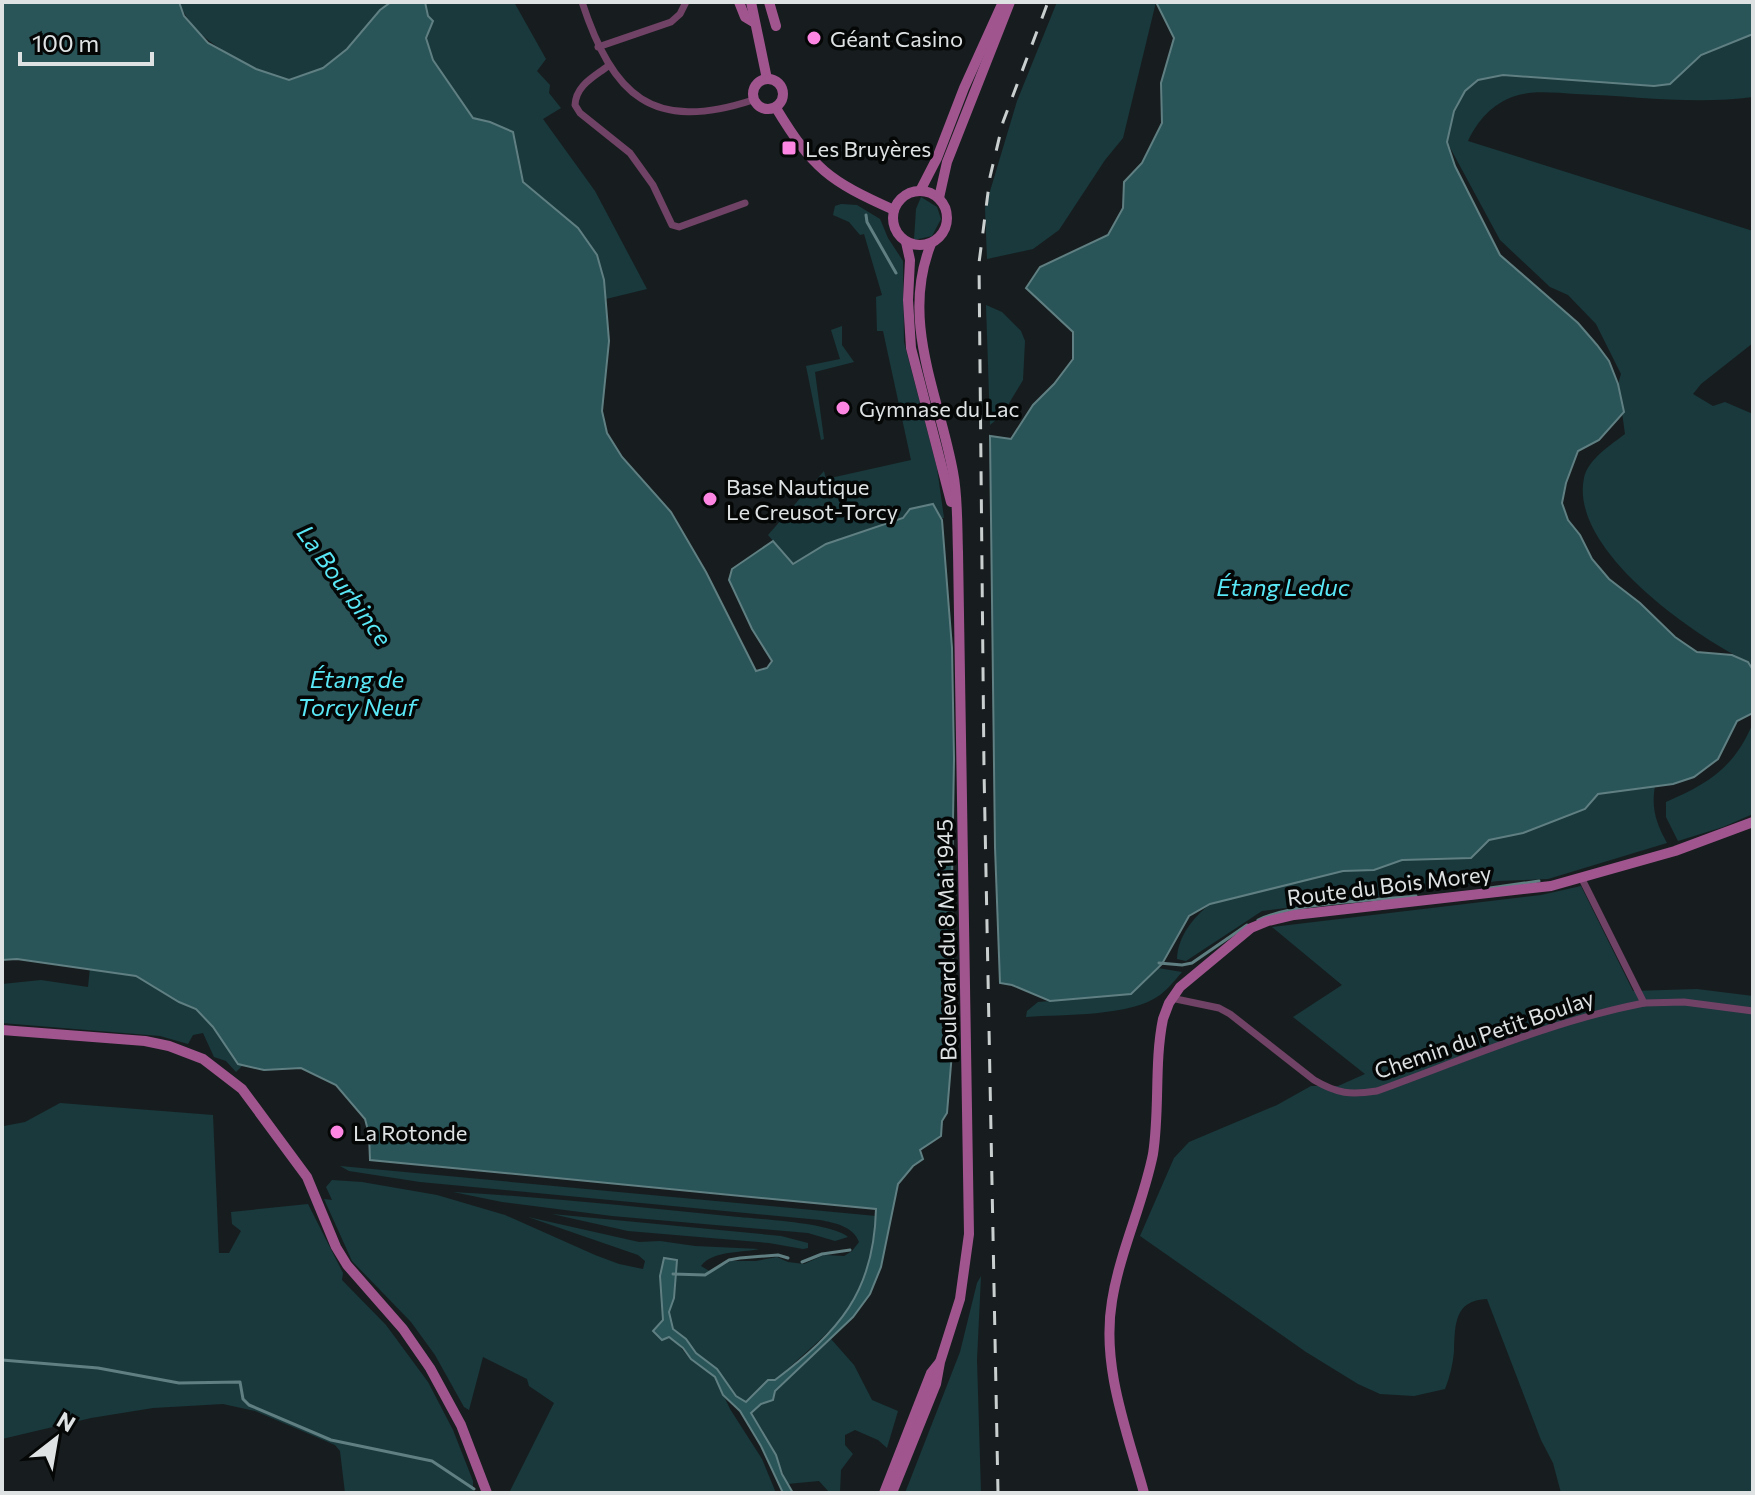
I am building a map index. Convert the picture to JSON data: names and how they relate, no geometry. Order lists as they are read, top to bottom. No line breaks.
{"streets":{"main road":["Route du Bois Morey","Boulevard du 8 Mai 1945"],"street":["Chemin du Petit Boulay"]},"crossings":[["Route du Bois Morey","Chemin du Petit Boulay"]],"water":["La Bourbince","Étang Leduc","Étang de Torcy Neuf"],"places":{"other":["Géant Casino","Gymnase du Lac","Base Nautique Le Creusot-Torcy","La Rotonde"],"transit":["Les Bruyères"]},"scale_bar":"100 m","north":"top right"}
